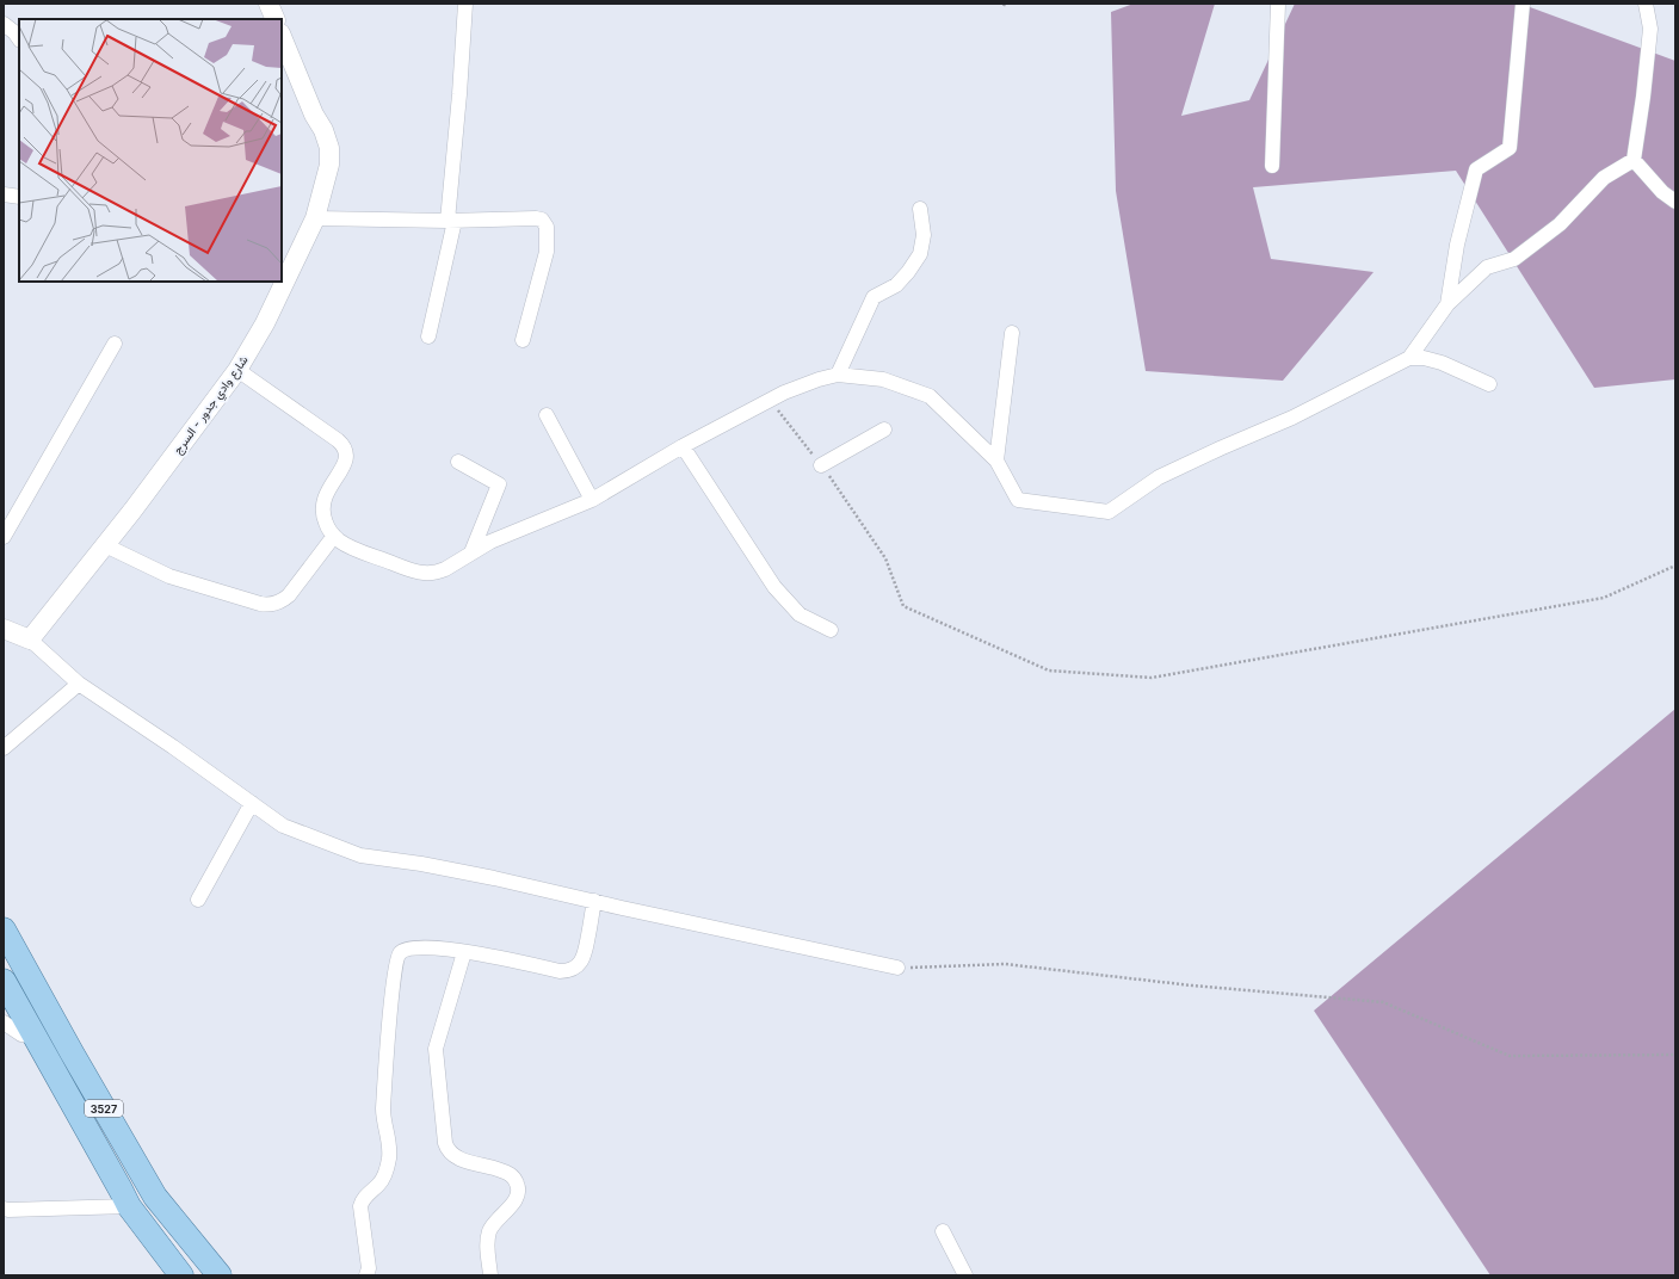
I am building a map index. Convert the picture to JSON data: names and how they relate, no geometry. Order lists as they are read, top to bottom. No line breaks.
{"streets":{"main road":["3527"],"street":["شارع وادي جدور - السرج"]}}
